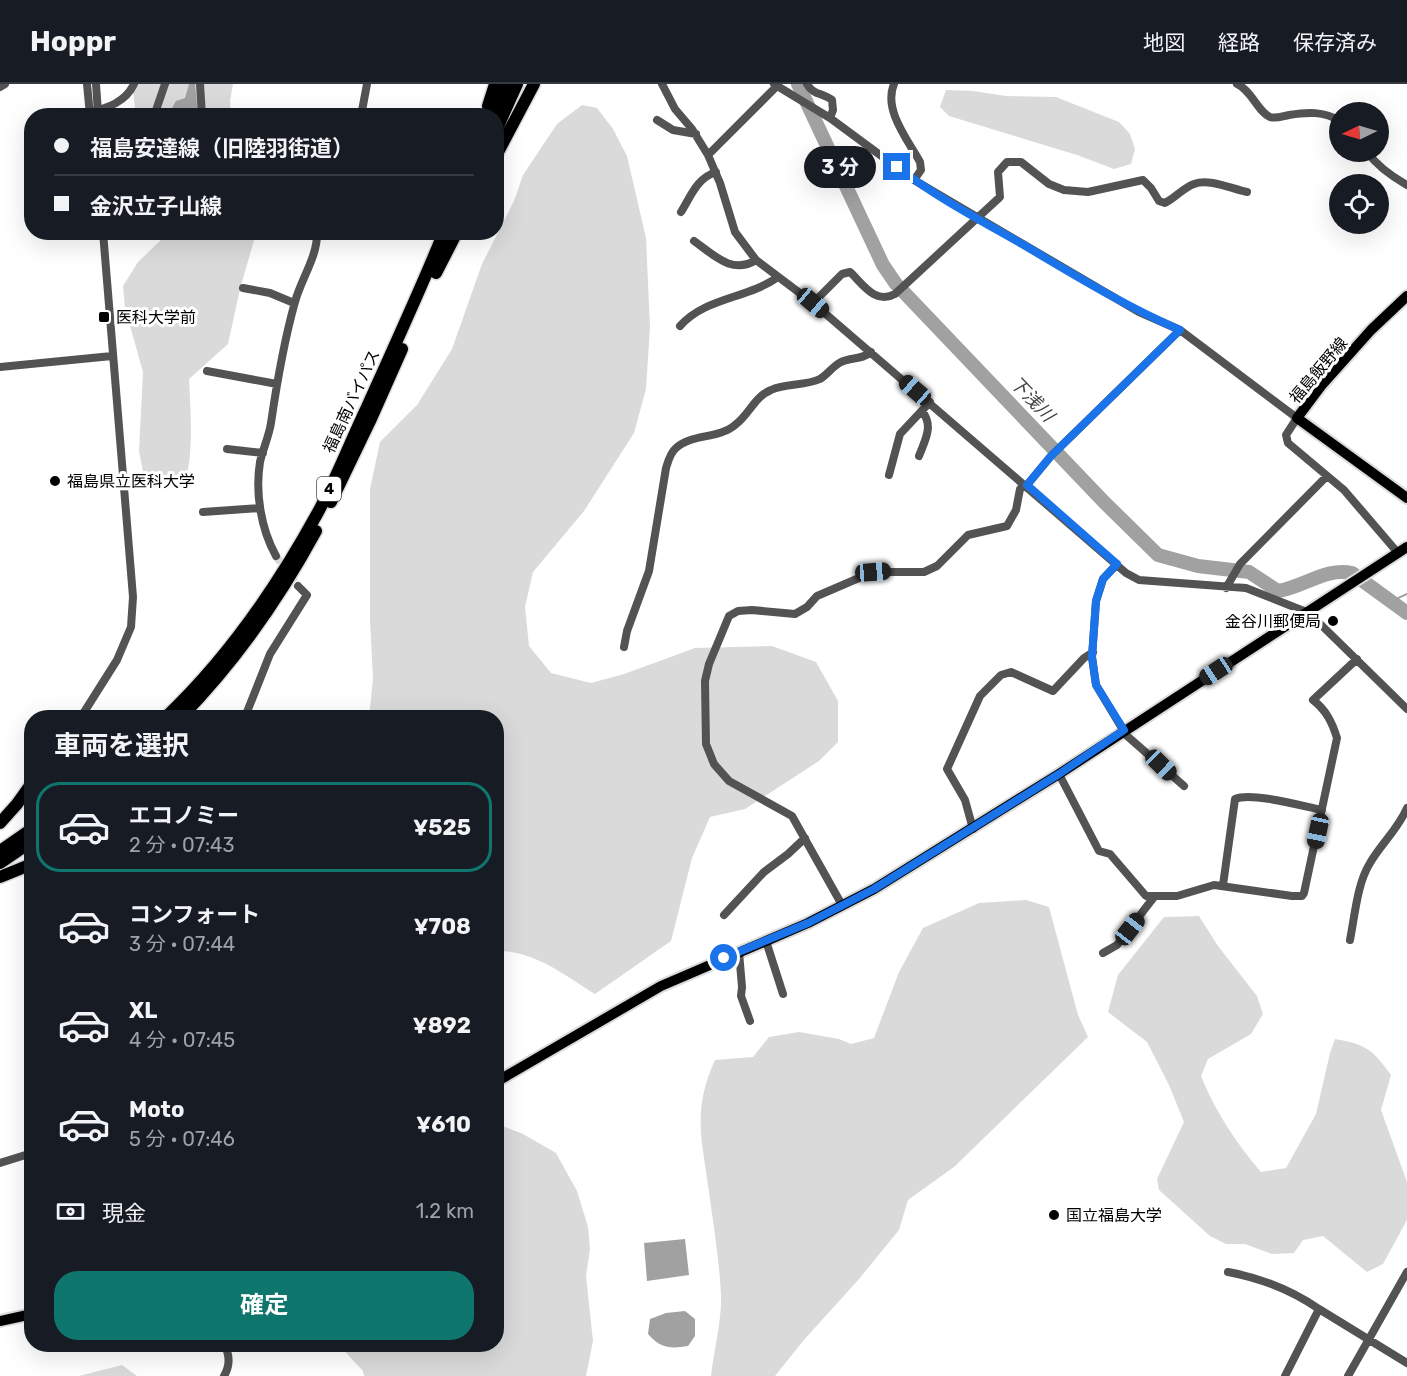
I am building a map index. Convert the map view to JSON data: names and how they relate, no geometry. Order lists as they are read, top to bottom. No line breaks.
{"streets":{"highway":["福島南バイパス","4"],"main road":["福島飯野線"]},"water":["下浅川"],"places":{"transit":["医科大学前"],"other":["福島県立医科大学","金谷川郵便局","国立福島大学"]},"north":"left","page":{"header":"Hoppr","nav":["地図","経路","保存済み"],"banner":["福島安達線（旧陸羽街道）","金沢立子山線"],"bubble":"3 分","heading":"車両を選択","list":[{"name":"エコノミー","note":"2 分 · 07:43","value":"¥525"},{"name":"コンフォート","note":"3 分 · 07:44","value":"¥708"},{"name":"XL","note":"4 分 · 07:45","value":"¥892"},{"name":"Moto","note":"5 分 · 07:46","value":"¥610"}],"pay":["現金","1.2 km"],"buttons":"確定"}}
